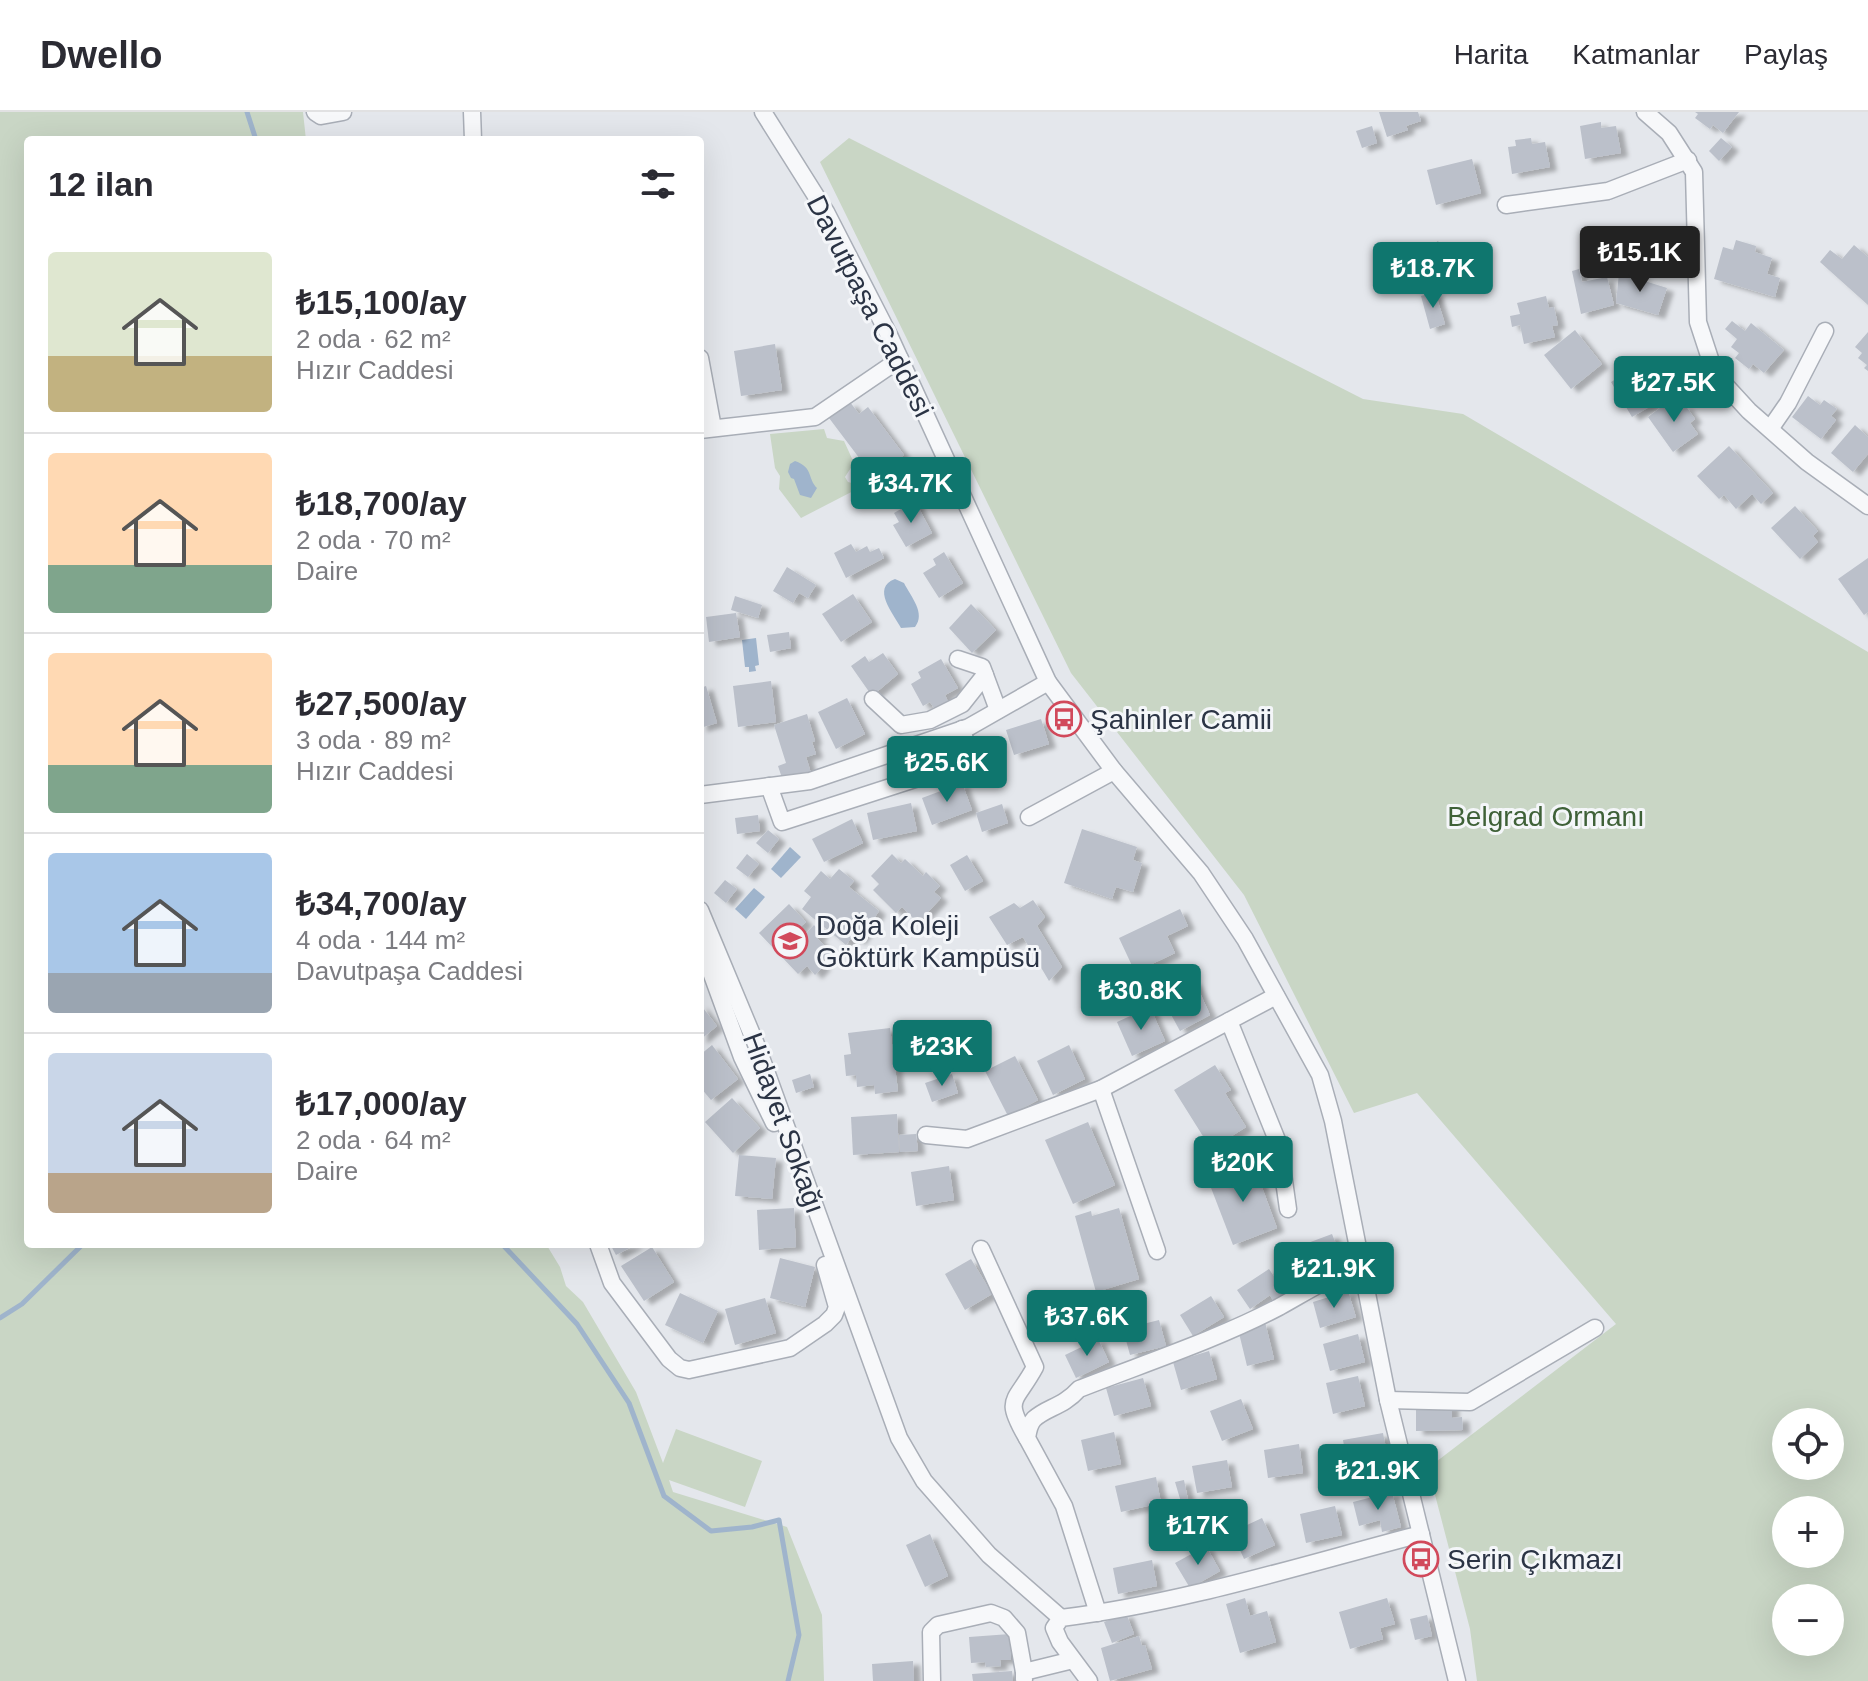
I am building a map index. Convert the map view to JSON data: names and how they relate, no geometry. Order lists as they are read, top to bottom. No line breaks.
{"streets":{"street":["Davutpaşa Caddesi","Hidayet Sokağı"]},"parks":["Belgrad Ormanı"],"places":{"bus stop":["Şahinler Camii","Serin Çıkmazı"],"school or university":["Doğa Koleji Göktürk Kampüsü"]},"page":{"header":"Dwello","nav":["Harita","Katmanlar","Paylaş"],"heading":"12 ilan","price":["₺15.1K","₺18.7K","₺27.5K","₺34.7K","₺25.6K","₺30.8K","₺23K","₺20K","₺21.9K","₺37.6K","₺21.9K","₺17K"],"list":[{"name":"₺15,100/ay","note":"2 oda · 62 m² · Hızır Caddesi"},{"name":"₺18,700/ay","note":"2 oda · 70 m² · Daire"},{"name":"₺27,500/ay","note":"3 oda · 89 m² · Hızır Caddesi"},{"name":"₺34,700/ay","note":"4 oda · 144 m² · Davutpaşa Caddesi"},{"name":"₺17,000/ay","note":"2 oda · 64 m² · Daire"}],"map_buttons":["+","−"]}}
